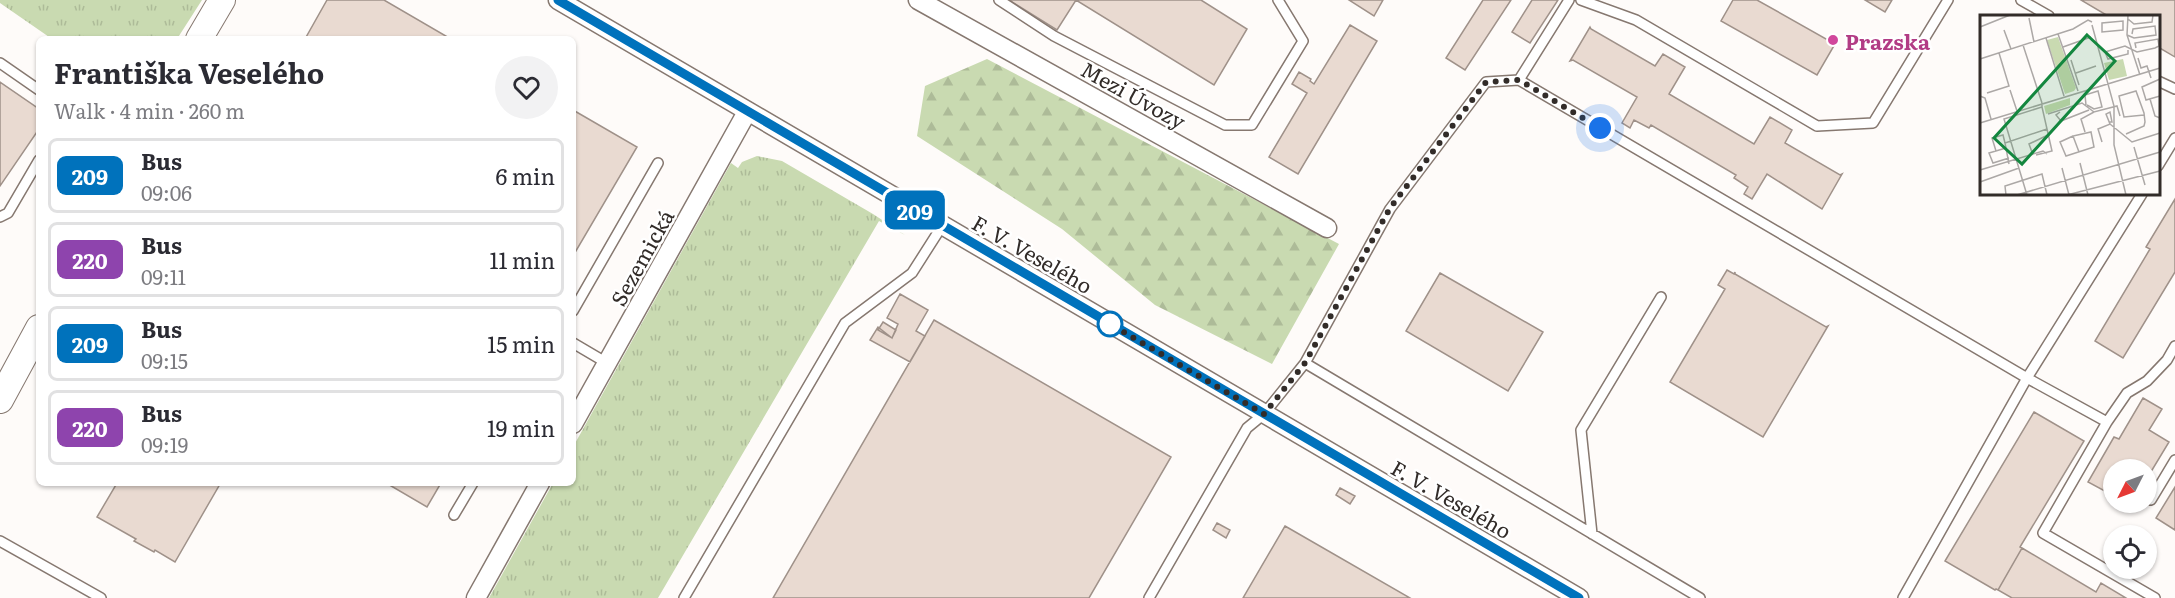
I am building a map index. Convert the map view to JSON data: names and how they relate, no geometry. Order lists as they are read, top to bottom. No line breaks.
{"streets":{"street":["Mezi Úvozy","F. V. Veselého","Sezemická"]},"crossings":[["F. V. Veselého","Sezemická"]],"places":["Prazska"],"lines":["bus line 209"],"north":"bottom left","page":{"on_map":"209","heading":["Františka Veselého","Walk · 4 min · 260 m"],"list":[{"mark":"209","name":"Bus","note":"09:06","value":"6 min"},{"mark":"220","name":"Bus","note":"09:11","value":"11 min"},{"mark":"209","name":"Bus","note":"09:15","value":"15 min"},{"mark":"220","name":"Bus","note":"09:19","value":"19 min"}]}}
